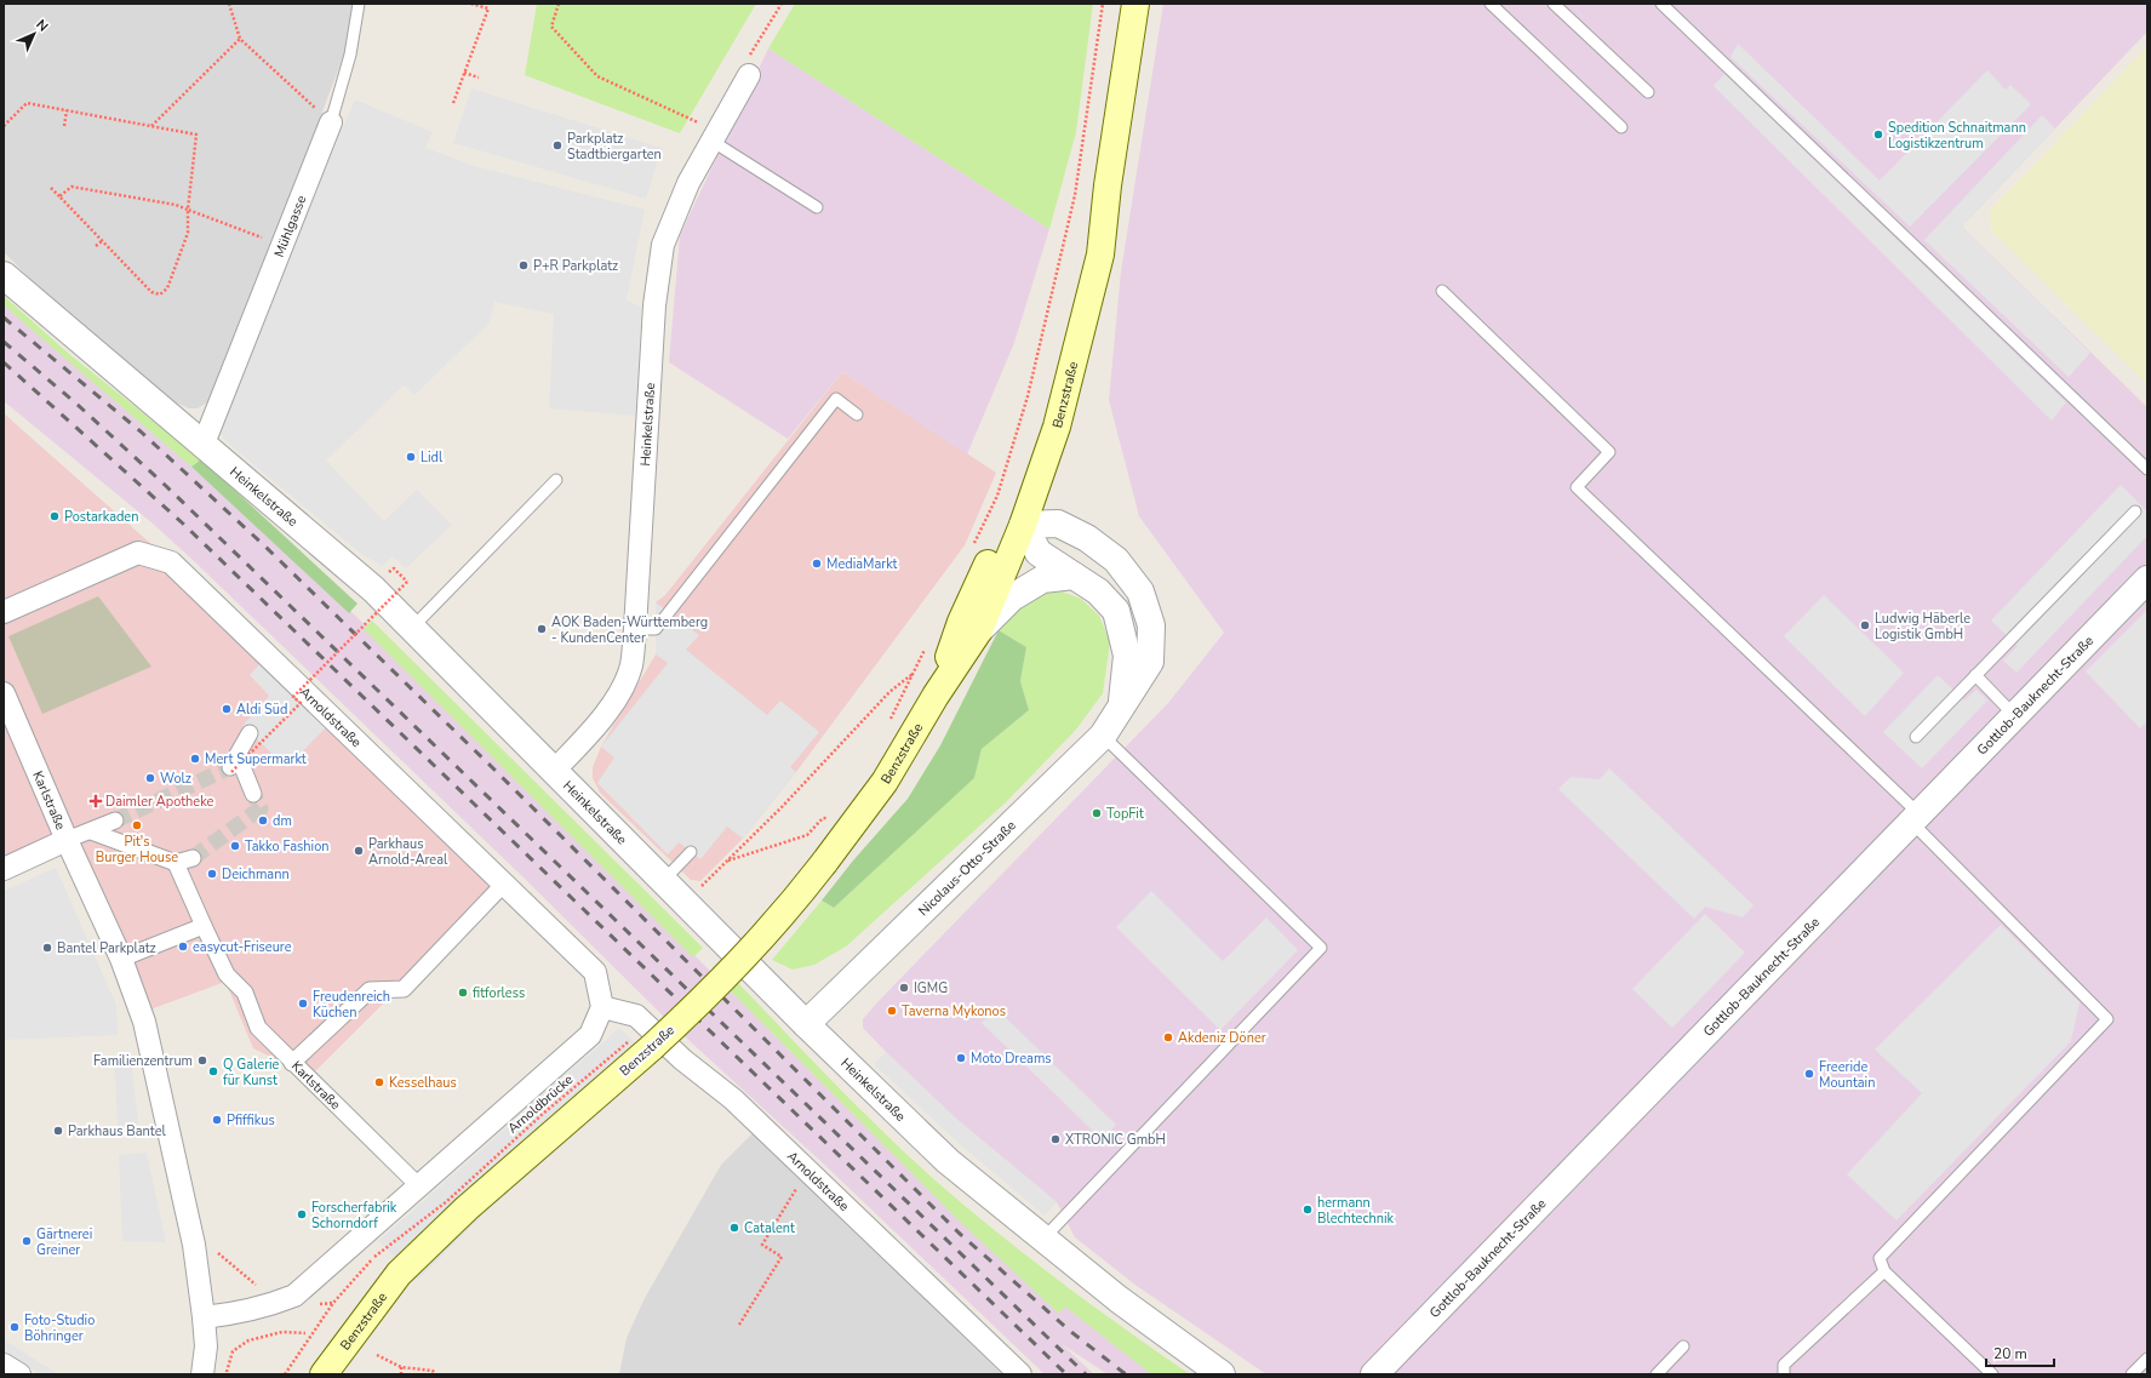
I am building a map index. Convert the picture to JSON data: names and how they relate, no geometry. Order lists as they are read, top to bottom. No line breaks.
{"streets":{"main road":["Benzstraße"],"street":["Mühlgasse","Heinkelstraße","Gottlob-Bauknecht-Straße","Arnoldstraße","Karlstraße","Nicolaus-Otto-Straße"],"path":["Arnoldbrücke"]},"crossings":[["Mühlgasse","Heinkelstraße"],["Benzstraße","Nicolaus-Otto-Straße"],["Heinkelstraße","Nicolaus-Otto-Straße"]],"places":{"other":["Spedition Schnaitmann Logistikzentrum","Parkplatz Stadtbiergarten","P+R Parkplatz","Lidl","Postarkaden","MediaMarkt","Ludwig Häberle Logistik GmbH","AOK Baden-Württemberg - KundenCenter","Aldi Süd","Mert Supermarkt","Wolz","TopFit","dm","Pit's Burger House","Takko Fashion","Parkhaus Arnold-Areal","Deichmann","easycut-Friseure","Bantel Parkplatz","IGMG","fitforless","Freudenreich Küchen","Taverna Mykonos","Akdeniz Döner","Moto Dreams","Familienzentrum","Q Galerie für Kunst","Freeride Mountain","Kesselhaus","Pfiffikus","Parkhaus Bantel","XTRONIC GmbH","hermann Blechtechnik","Forscherfabrik Schorndorf","Catalent","Gärtnerei Greiner","Foto-Studio Böhringer"],"health":["Daimler Apotheke"]},"scale_bar":"20 m","north":"top right"}
